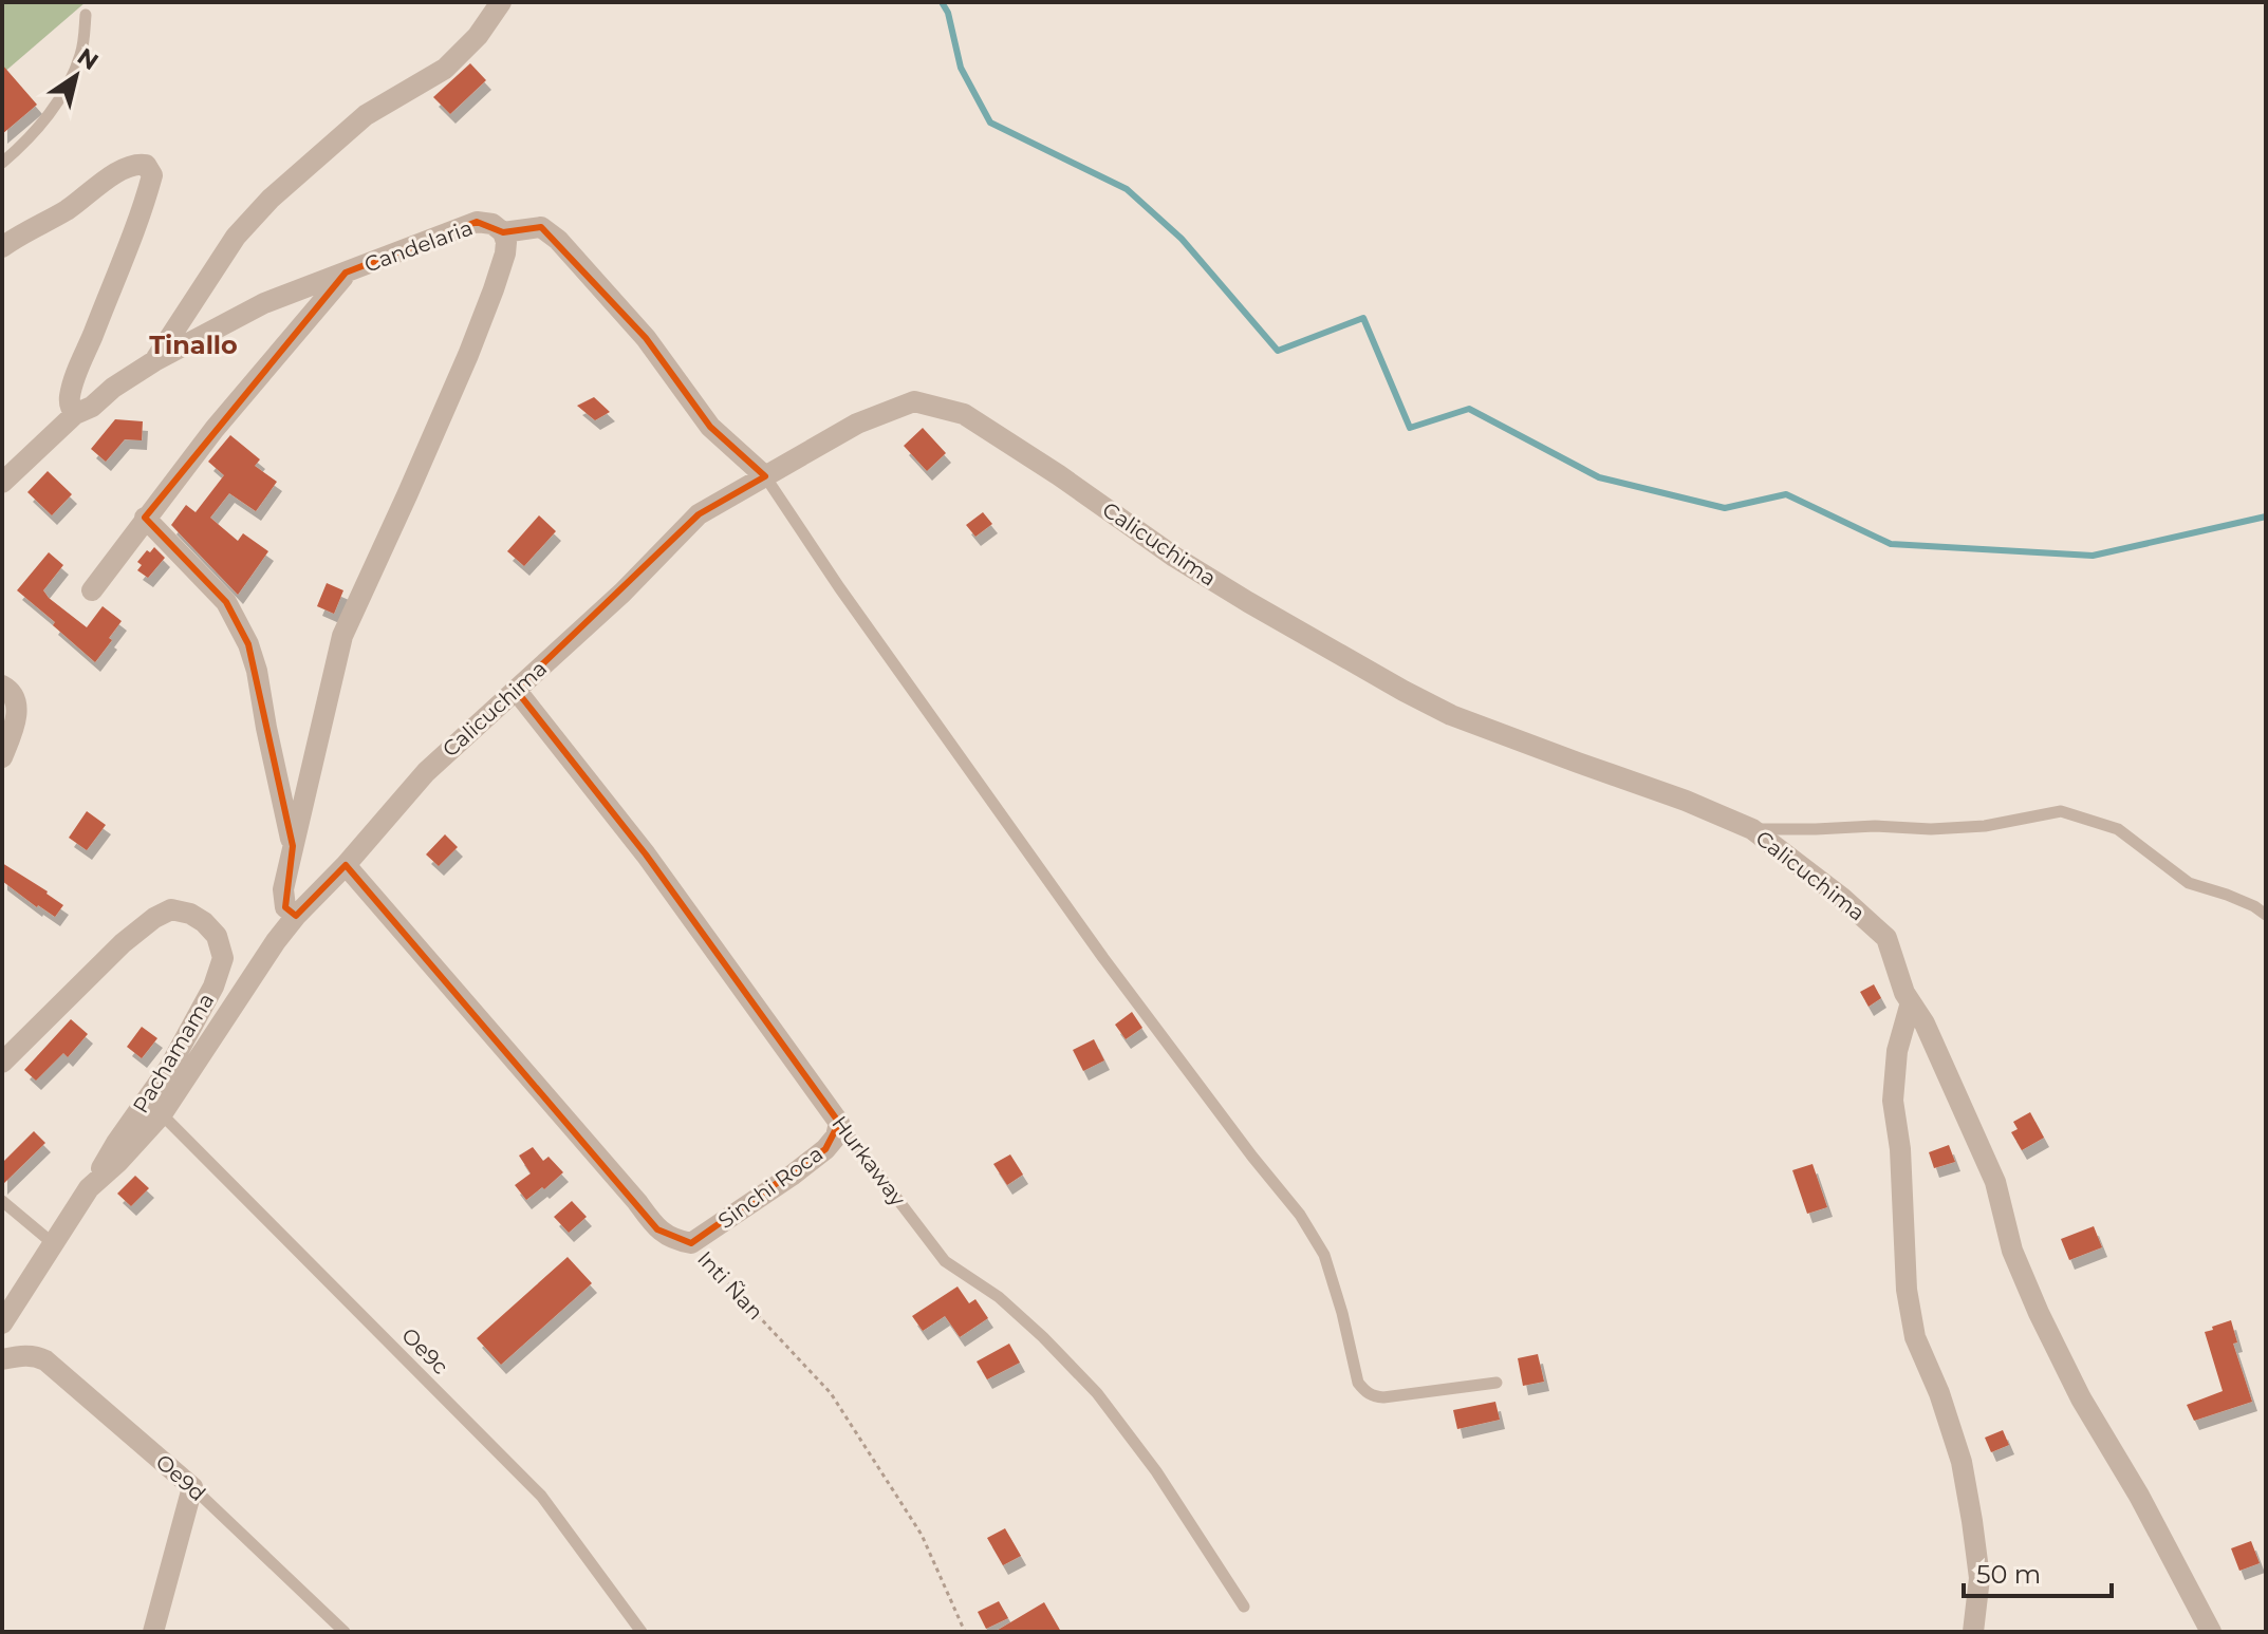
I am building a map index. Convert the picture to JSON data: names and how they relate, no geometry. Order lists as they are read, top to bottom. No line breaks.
{"streets":{"street":["Candelaria","Calicuchima","Pachamama","Hurkaway","Sinchi Roca","Inti Ñan","Oe9d"],"lane":["Oe9c"]},"crossings":[["Candelaria","Calicuchima"],["Calicuchima","Pachamama"],["Calicuchima","Hurkaway"],["Calicuchima","Inti Ñan"],["Calicuchima","Oe9c"],["Hurkaway","Sinchi Roca"],["Sinchi Roca","Inti Ñan"]],"districts":["Tinallo"],"scale_bar":"50 m","north":"top right"}
